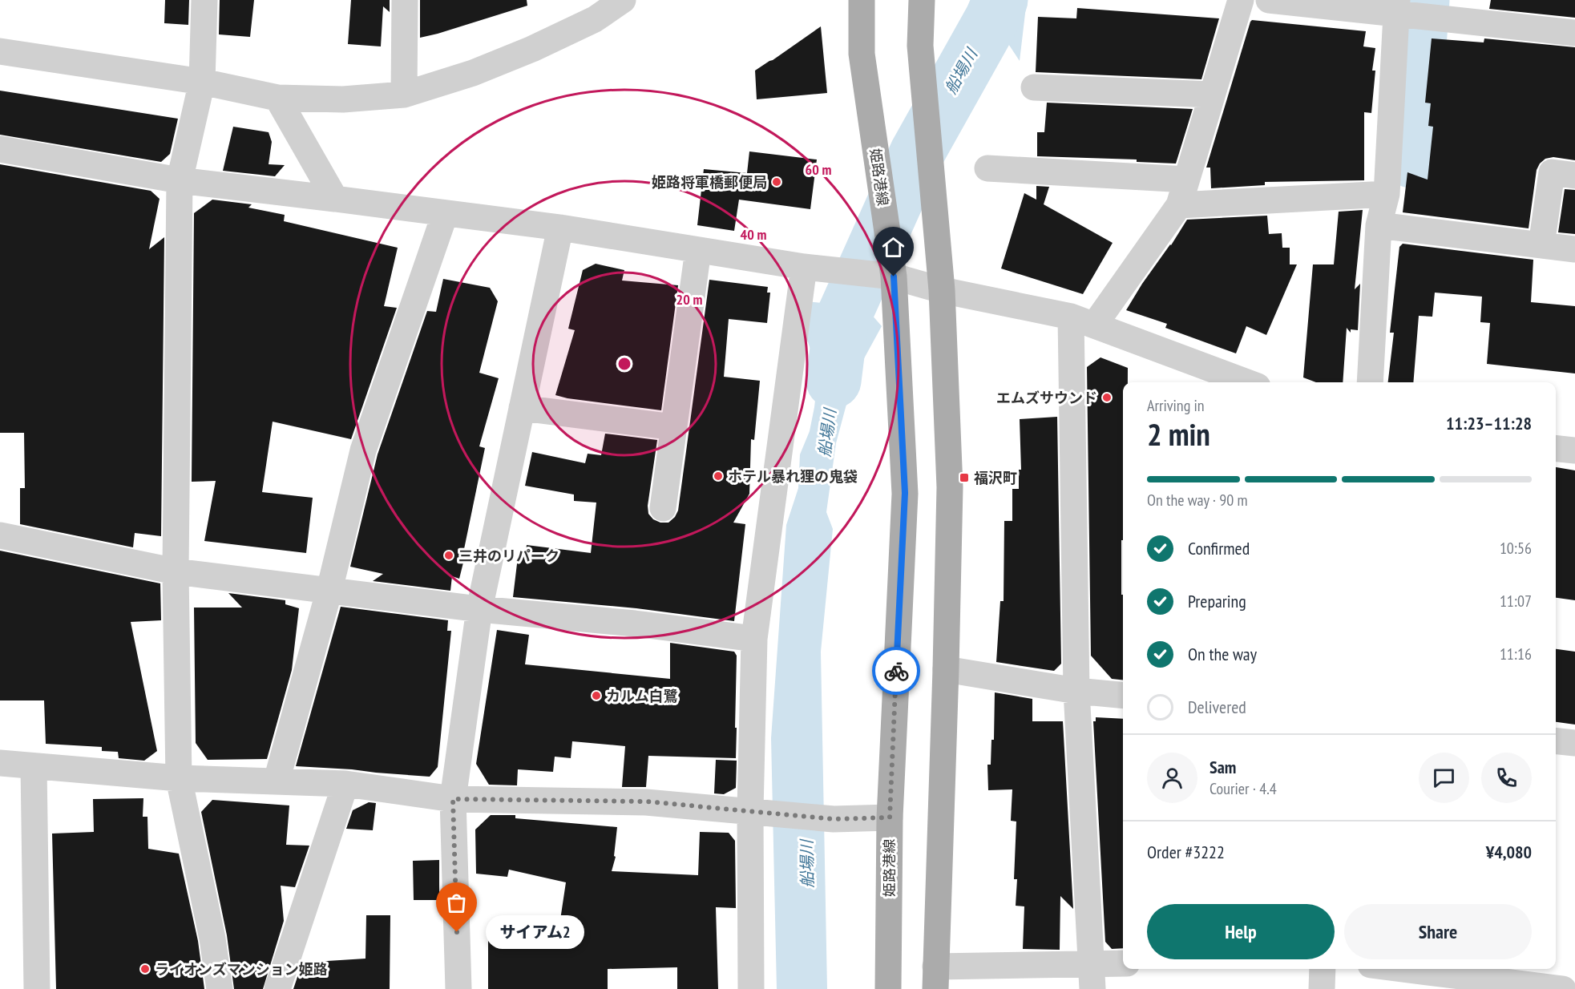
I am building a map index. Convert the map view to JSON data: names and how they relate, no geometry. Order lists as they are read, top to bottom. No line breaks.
{"streets":{"main road":["姫路港線"]},"water":["船場川"],"places":{"other":["姫路将軍橋郵便局","エムズサウンド","ホテル暴れ狸の鬼袋","三井のリパーク","カルム白鷺","サイアム2","ライオンズマンション姫路"],"transit":["福沢町"]},"page":{"heading":["2 min","Arriving in","11:23–11:28"],"panel":["Sam","Courier · 4.4","Order #3222","¥4,080"],"bar":"On the way · 90 m","list":[["Confirmed","10:56"],["Preparing","11:07"],["On the way","11:16"],"Delivered"],"buttons":["Help","Share"],"bubble":"サイアム2"},"rings":["60 m","40 m","20 m"]}
